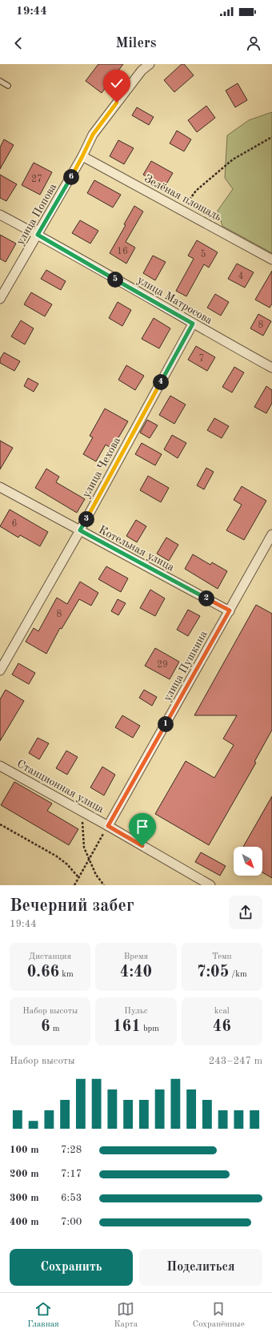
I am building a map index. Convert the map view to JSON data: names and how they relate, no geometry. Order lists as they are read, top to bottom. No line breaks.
{"streets":{"street":["Зелёная площадь","улица Попова","улица Матросова","улица Чехова","Котельная улица","улица Пушкина","Станционная улица"]},"crossings":[["Зелёная площадь","улица Попова"],["улица Попова","улица Матросова"],["улица Матросова","улица Чехова"],["улица Чехова","Котельная улица"],["Котельная улица","улица Пушкина"],["улица Пушкина","Станционная улица"]],"house_numbers":["27","16","5","4","8","7","6","8","29"],"north":"bottom right","page":{"status":"19:44","header":"Milers","pins":["6","5","4","3","2","1"],"heading":["Вечерний забег","19:44"],"stats":[["Дистанция","0.66 km"],["Время","4:40"],["Темп","7:05 /km"],["Набор высоты","6 m"],["Пульс","161 bpm"],["kcal","46"]],"chart":["Набор высоты","243–247 m"],"list":[{"name":"100 m","note":"7:28"},{"name":"200 m","note":"7:17"},{"name":"300 m","note":"6:53"},{"name":"400 m","note":"7:00"}],"buttons":["Сохранить","Поделиться"],"tabs":["Главная","Карта","Сохранённые"]}}
